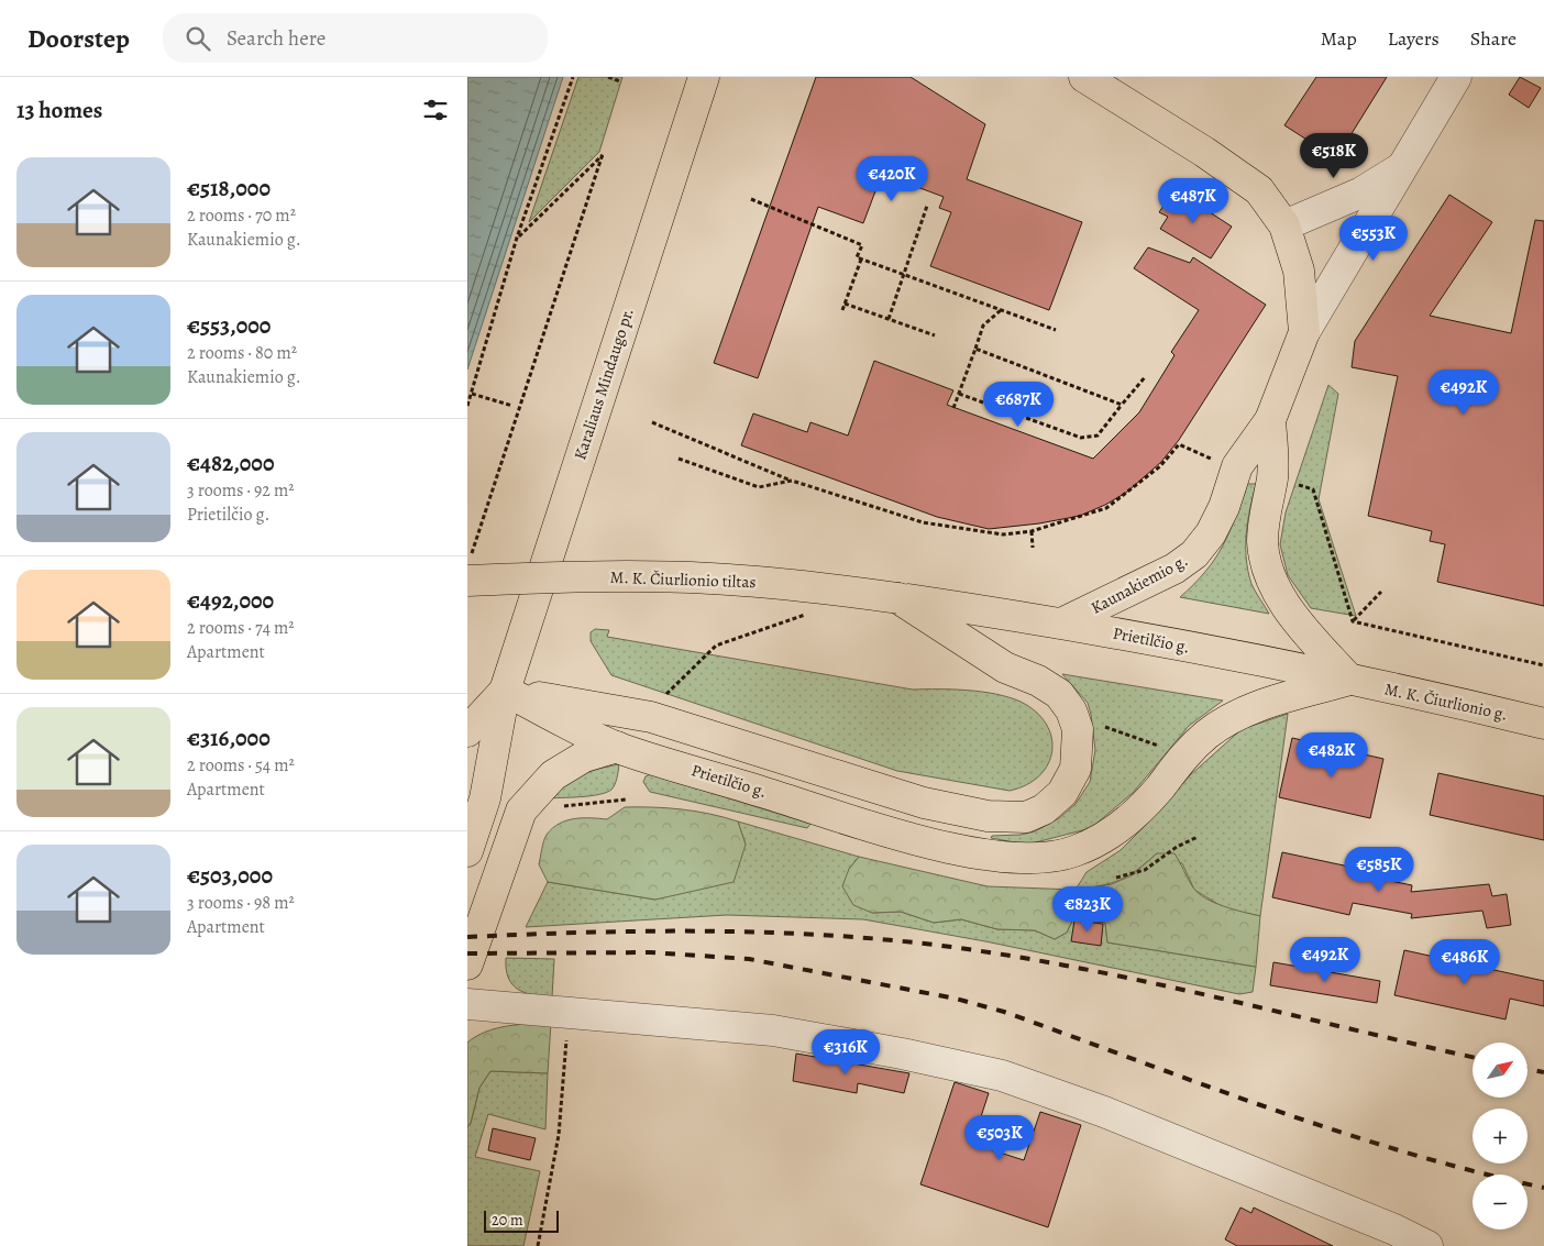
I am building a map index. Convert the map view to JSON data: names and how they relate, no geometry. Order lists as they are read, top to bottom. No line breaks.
{"streets":{"main road":["Karaliaus Mindaugo pr.","M. K. Čiurlionio tiltas","Kaunakiemio g.","Prietilčio g.","M. K. Čiurlionio g."]},"crossings":[["Karaliaus Mindaugo pr.","Prietilčio g."],["M. K. Čiurlionio tiltas","Prietilčio g."],["Kaunakiemio g.","Prietilčio g."],["Kaunakiemio g.","M. K. Čiurlionio g."],["Prietilčio g.","M. K. Čiurlionio g."]],"scale_bar":"20 m","north":"top right","page":{"header":"Doorstep","search":"Search here","nav":["Map","Layers","Share"],"heading":"13 homes","price":["€518K","€420K","€487K","€553K","€492K","€687K","€482K","€585K","€823K","€492K","€486K","€316K","€503K"],"list":[{"name":"€518,000","note":"2 rooms · 70 m² · Kaunakiemio g."},{"name":"€553,000","note":"2 rooms · 80 m² · Kaunakiemio g."},{"name":"€482,000","note":"3 rooms · 92 m² · Prietilčio g."},{"name":"€492,000","note":"2 rooms · 74 m² · Apartment"},{"name":"€316,000","note":"2 rooms · 54 m² · Apartment"},{"name":"€503,000","note":"3 rooms · 98 m² · Apartment"}],"map_buttons":["+","−"],"scale":"20 m"}}
